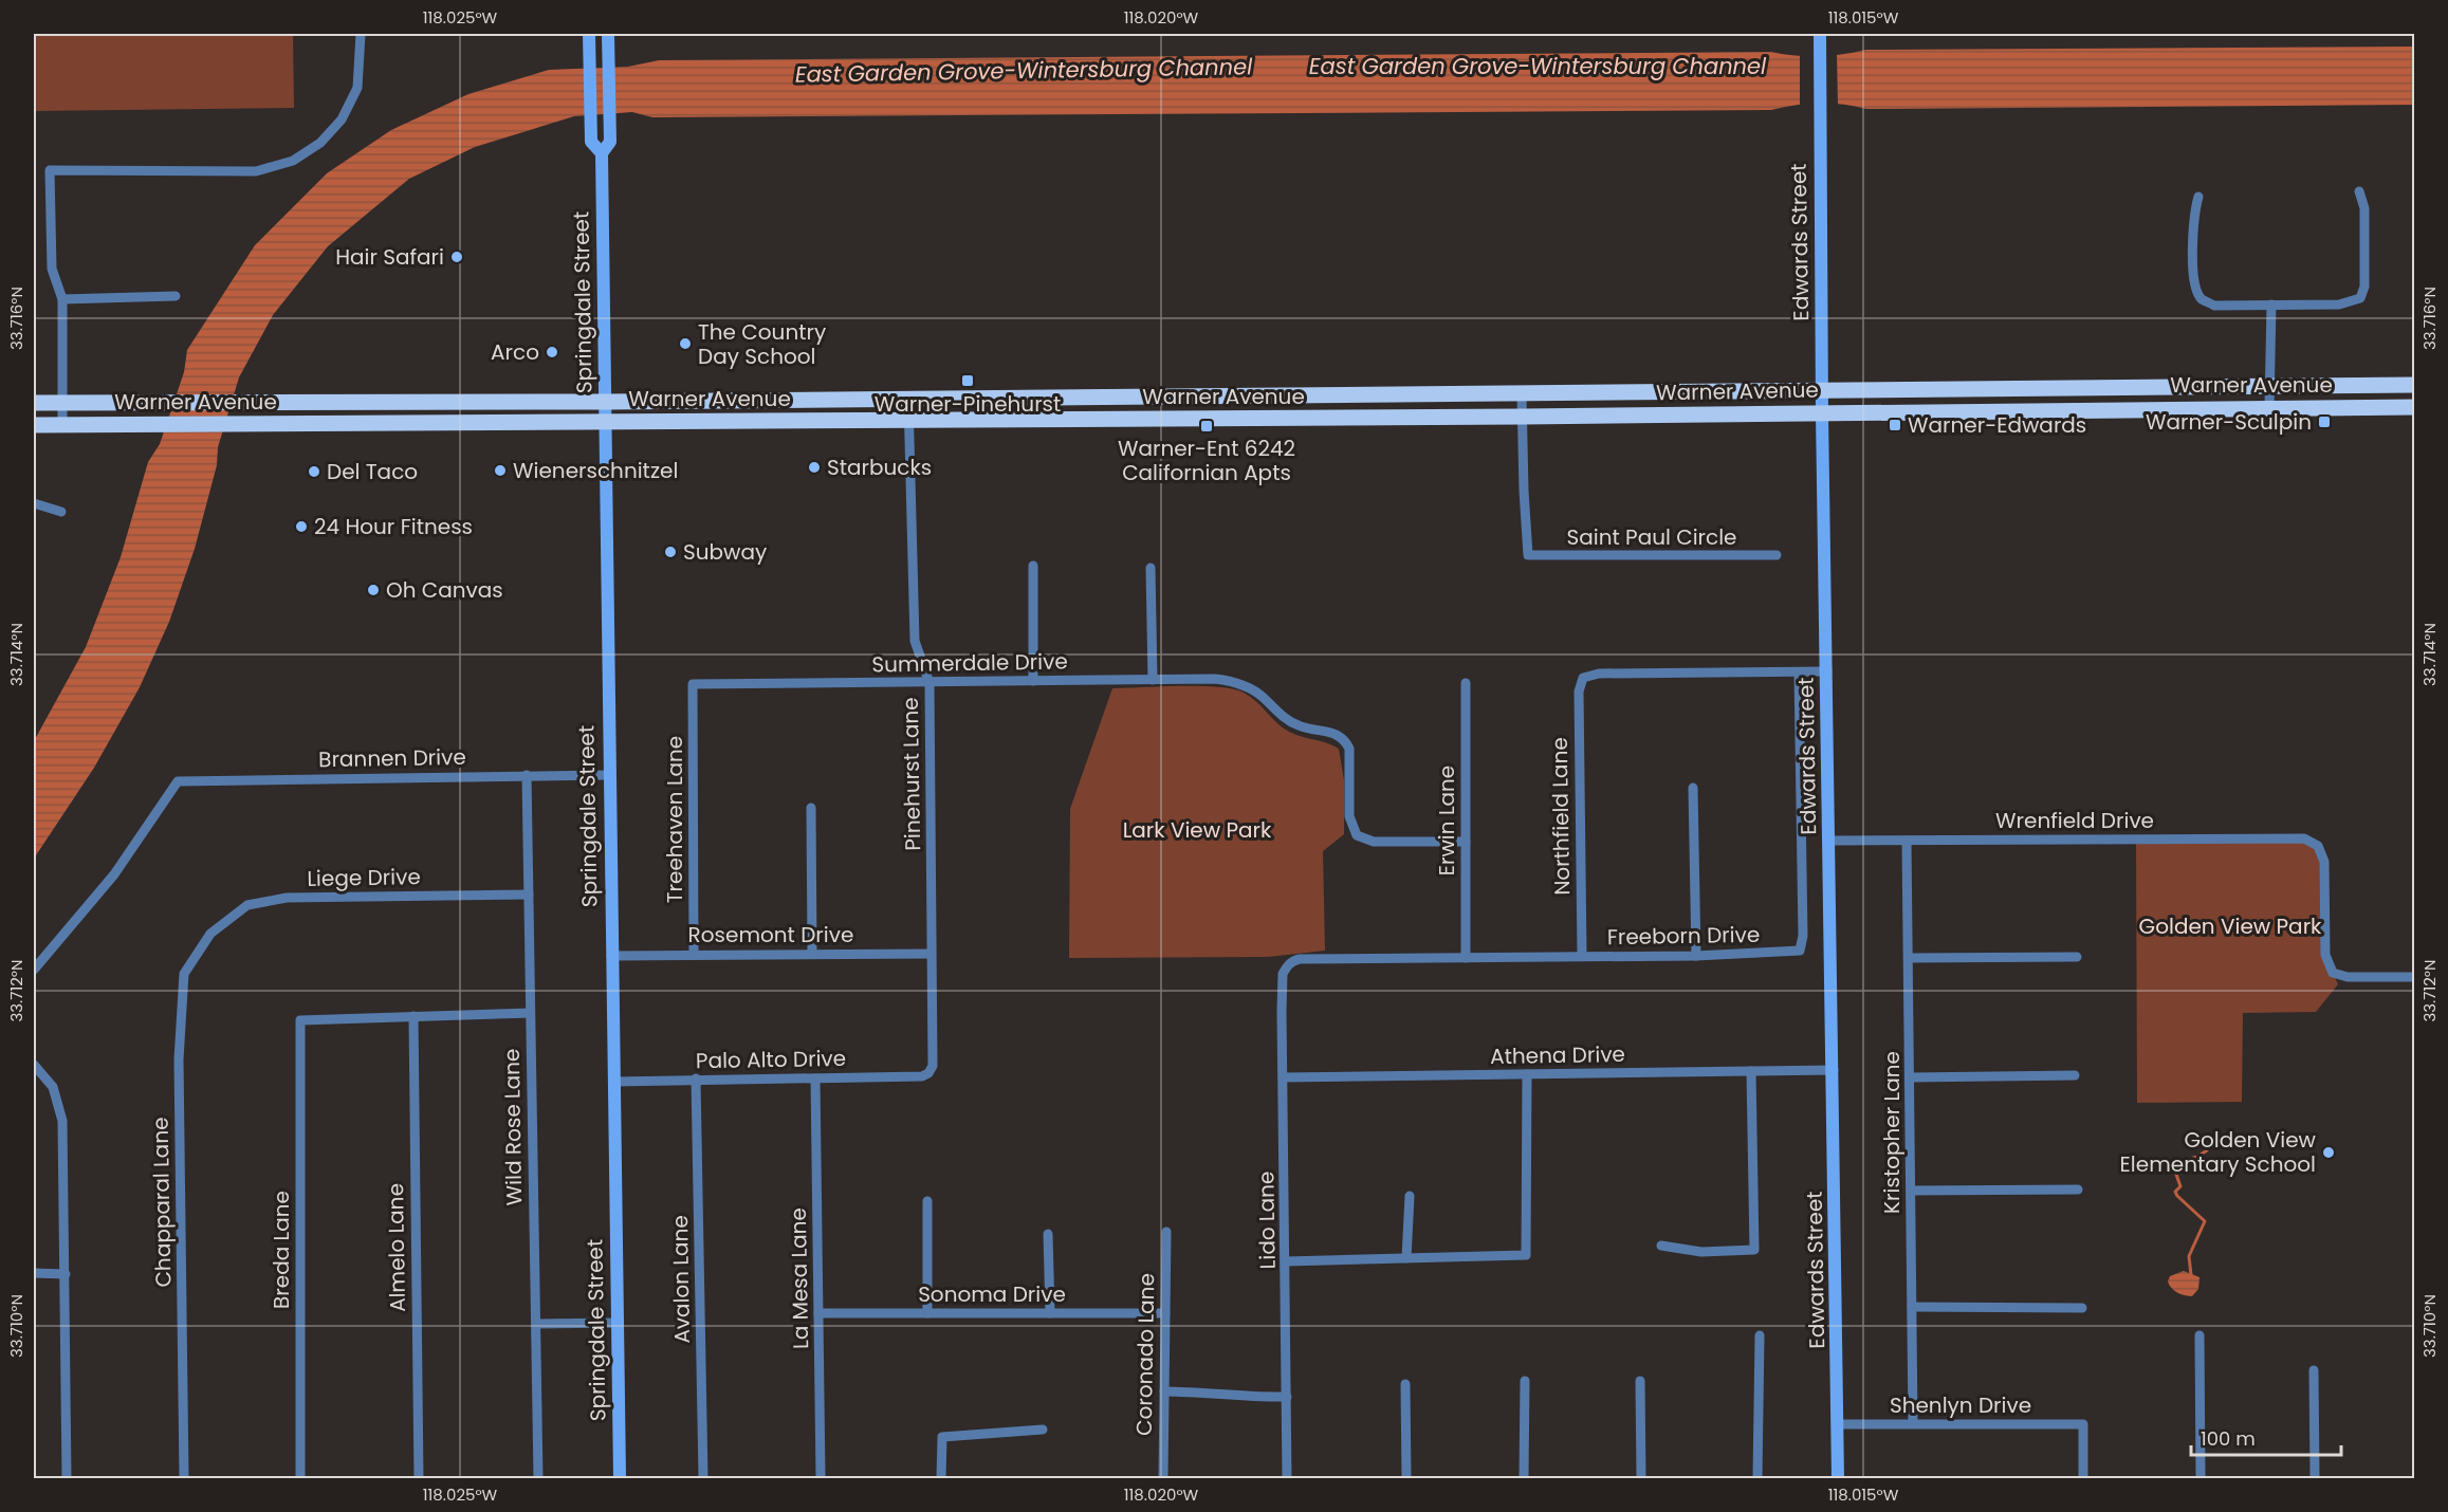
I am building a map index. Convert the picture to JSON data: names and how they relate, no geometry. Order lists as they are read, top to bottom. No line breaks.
{"streets":{"main road":["Edwards Street","Springdale Street","Warner Avenue"],"street":["Saint Paul Circle","Summerdale Drive","Brannen Drive","Pinehurst Lane","Northfield Lane","Treehaven Lane","Erwin Lane","Wrenfield Drive","Liege Drive","Rosemont Drive","Freeborn Drive","Athena Drive","Palo Alto Drive","Wild Rose Lane","Kristopher Lane","Chapparal Lane","Lido Lane","Almelo Lane","Breda Lane","La Mesa Lane","Avalon Lane","Sonoma Drive","Coronado Lane","Shenlyn Drive"]},"crossings":[["Edwards Street","Warner Avenue"],["Edwards Street","Wrenfield Drive"],["Edwards Street","Athena Drive"],["Edwards Street","Shenlyn Drive"],["Springdale Street","Warner Avenue"],["Springdale Street","Brannen Drive"],["Springdale Street","Rosemont Drive"],["Springdale Street","Palo Alto Drive"],["Warner Avenue","Saint Paul Circle"],["Warner Avenue","Pinehurst Lane"],["Summerdale Drive","Pinehurst Lane"],["Summerdale Drive","Treehaven Lane"],["Summerdale Drive","Erwin Lane"],["Brannen Drive","Wild Rose Lane"],["Pinehurst Lane","Rosemont Drive"],["Pinehurst Lane","Palo Alto Drive"],["Northfield Lane","Freeborn Drive"],["Treehaven Lane","Rosemont Drive"],["Erwin Lane","Freeborn Drive"],["Wrenfield Drive","Kristopher Lane"],["Liege Drive","Wild Rose Lane"],["Liege Drive","Chapparal Lane"],["Freeborn Drive","Lido Lane"],["Athena Drive","Lido Lane"],["Palo Alto Drive","La Mesa Lane"],["Palo Alto Drive","Avalon Lane"],["Kristopher Lane","Shenlyn Drive"],["Almelo Lane","Breda Lane"],["La Mesa Lane","Sonoma Drive"],["Sonoma Drive","Coronado Lane"]],"water":["East Garden Grove-Wintersburg Channel"],"parks":["Lark View Park","Golden View Park"],"places":{"other":["Hair Safari","The Country Day School","Arco","Starbucks","Wienerschnitzel","Del Taco","24 Hour Fitness","Subway","Oh Canvas","Golden View Elementary School"],"transit":["Warner-Pinehurst","Warner-Sculpin","Warner-Edwards","Warner-Ent 6242 Californian Apts"]},"scale_bar":"100 m","coordinates":["118.025°W","118.020°W","118.015°W","33.716°N","33.714°N","33.712°N","33.710°N"]}
